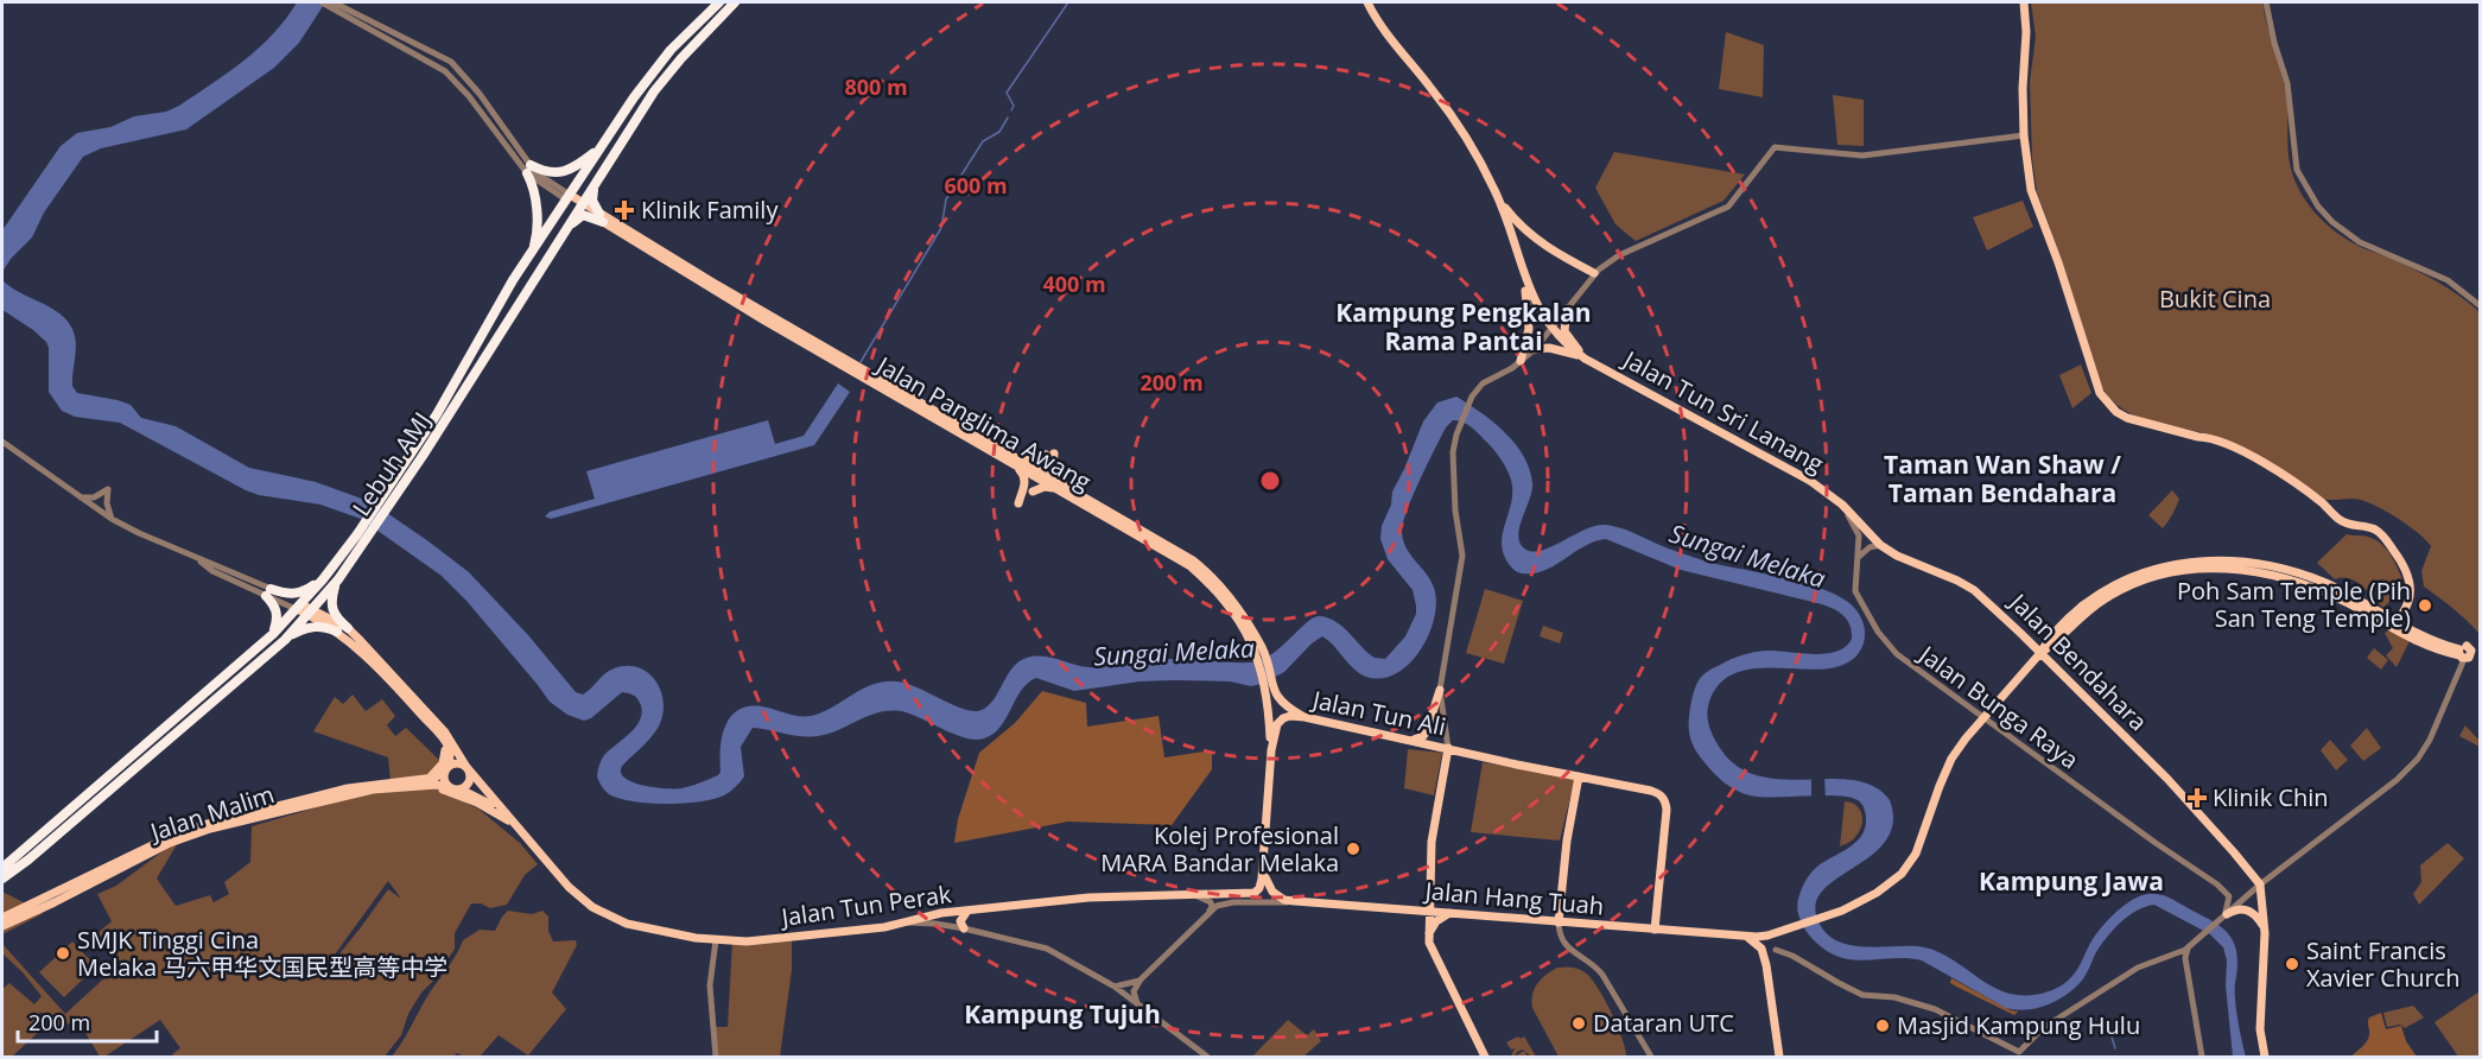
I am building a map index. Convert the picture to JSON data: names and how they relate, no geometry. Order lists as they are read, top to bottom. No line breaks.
{"streets":{"highway":["Lebuh AMJ"],"main road":["Jalan Tun Sri Lanang","Jalan Panglima Awang","Jalan Bendahara","Jalan Tun Ali","Jalan Malim","Jalan Hang Tuah","Jalan Tun Perak"],"street":["Jalan Bunga Raya"]},"crossings":[["Jalan Tun Sri Lanang","Jalan Bendahara"],["Jalan Tun Sri Lanang","Jalan Bunga Raya"],["Jalan Panglima Awang","Lebuh AMJ"],["Jalan Panglima Awang","Jalan Tun Ali"],["Lebuh AMJ","Jalan Tun Perak"],["Jalan Bendahara","Jalan Hang Tuah"],["Jalan Bunga Raya","Jalan Hang Tuah"],["Jalan Tun Ali","Jalan Hang Tuah"],["Jalan Tun Ali","Jalan Tun Perak"],["Jalan Malim","Jalan Tun Perak"]],"districts":["Kampung Pengkalan Rama Pantai","Taman Wan Shaw / Taman Bendahara","Kampung Jawa","Kampung Tujuh"],"water":["Sungai Melaka"],"parks":["Bukit Cina"],"places":{"health":["Klinik Family","Klinik Chin"],"other":["Poh Sam Temple (Pih San Teng Temple)","Kolej Profesional MARA Bandar Melaka","SMJK Tinggi Cina Melaka 马六甲华文国民型高等中学","Saint Francis Xavier Church","Dataran UTC","Masjid Kampung Hulu"]},"scale_bar":"200 m","rings":["800 m","600 m","400 m","200 m"]}
